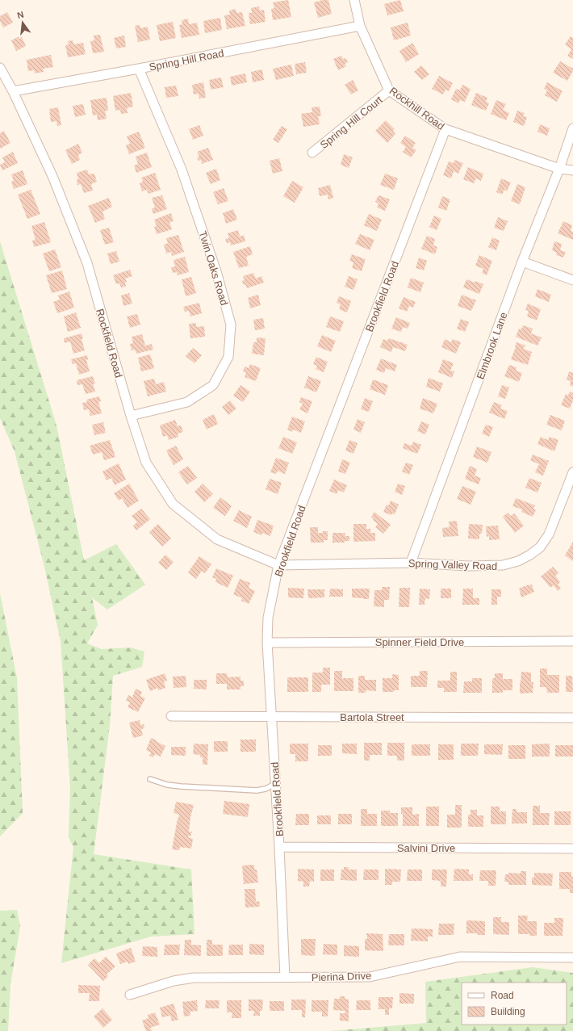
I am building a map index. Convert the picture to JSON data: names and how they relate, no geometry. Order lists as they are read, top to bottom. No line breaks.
{"streets":{"street":["Spring Hill Road","Rockhill Road","Spring Hill Court","Twin Oaks Road","Brookfield Road","Rockfield Road","Elmbrook Lane","Spring Valley Road","Spinner Field Drive","Bartola Street","Salvini Drive","Pierina Drive"]},"crossings":[["Spring Hill Road","Rockhill Road"],["Spring Hill Road","Twin Oaks Road"],["Spring Hill Road","Rockfield Road"],["Rockhill Road","Spring Hill Court"],["Rockhill Road","Brookfield Road"],["Rockhill Road","Elmbrook Lane"],["Twin Oaks Road","Rockfield Road"],["Brookfield Road","Rockfield Road"],["Brookfield Road","Spring Valley Road"],["Brookfield Road","Spinner Field Drive"],["Brookfield Road","Bartola Street"],["Brookfield Road","Salvini Drive"],["Brookfield Road","Pierina Drive"],["Rockfield Road","Spring Valley Road"],["Elmbrook Lane","Spring Valley Road"]],"legend":["Road","Building"],"north":"top"}
